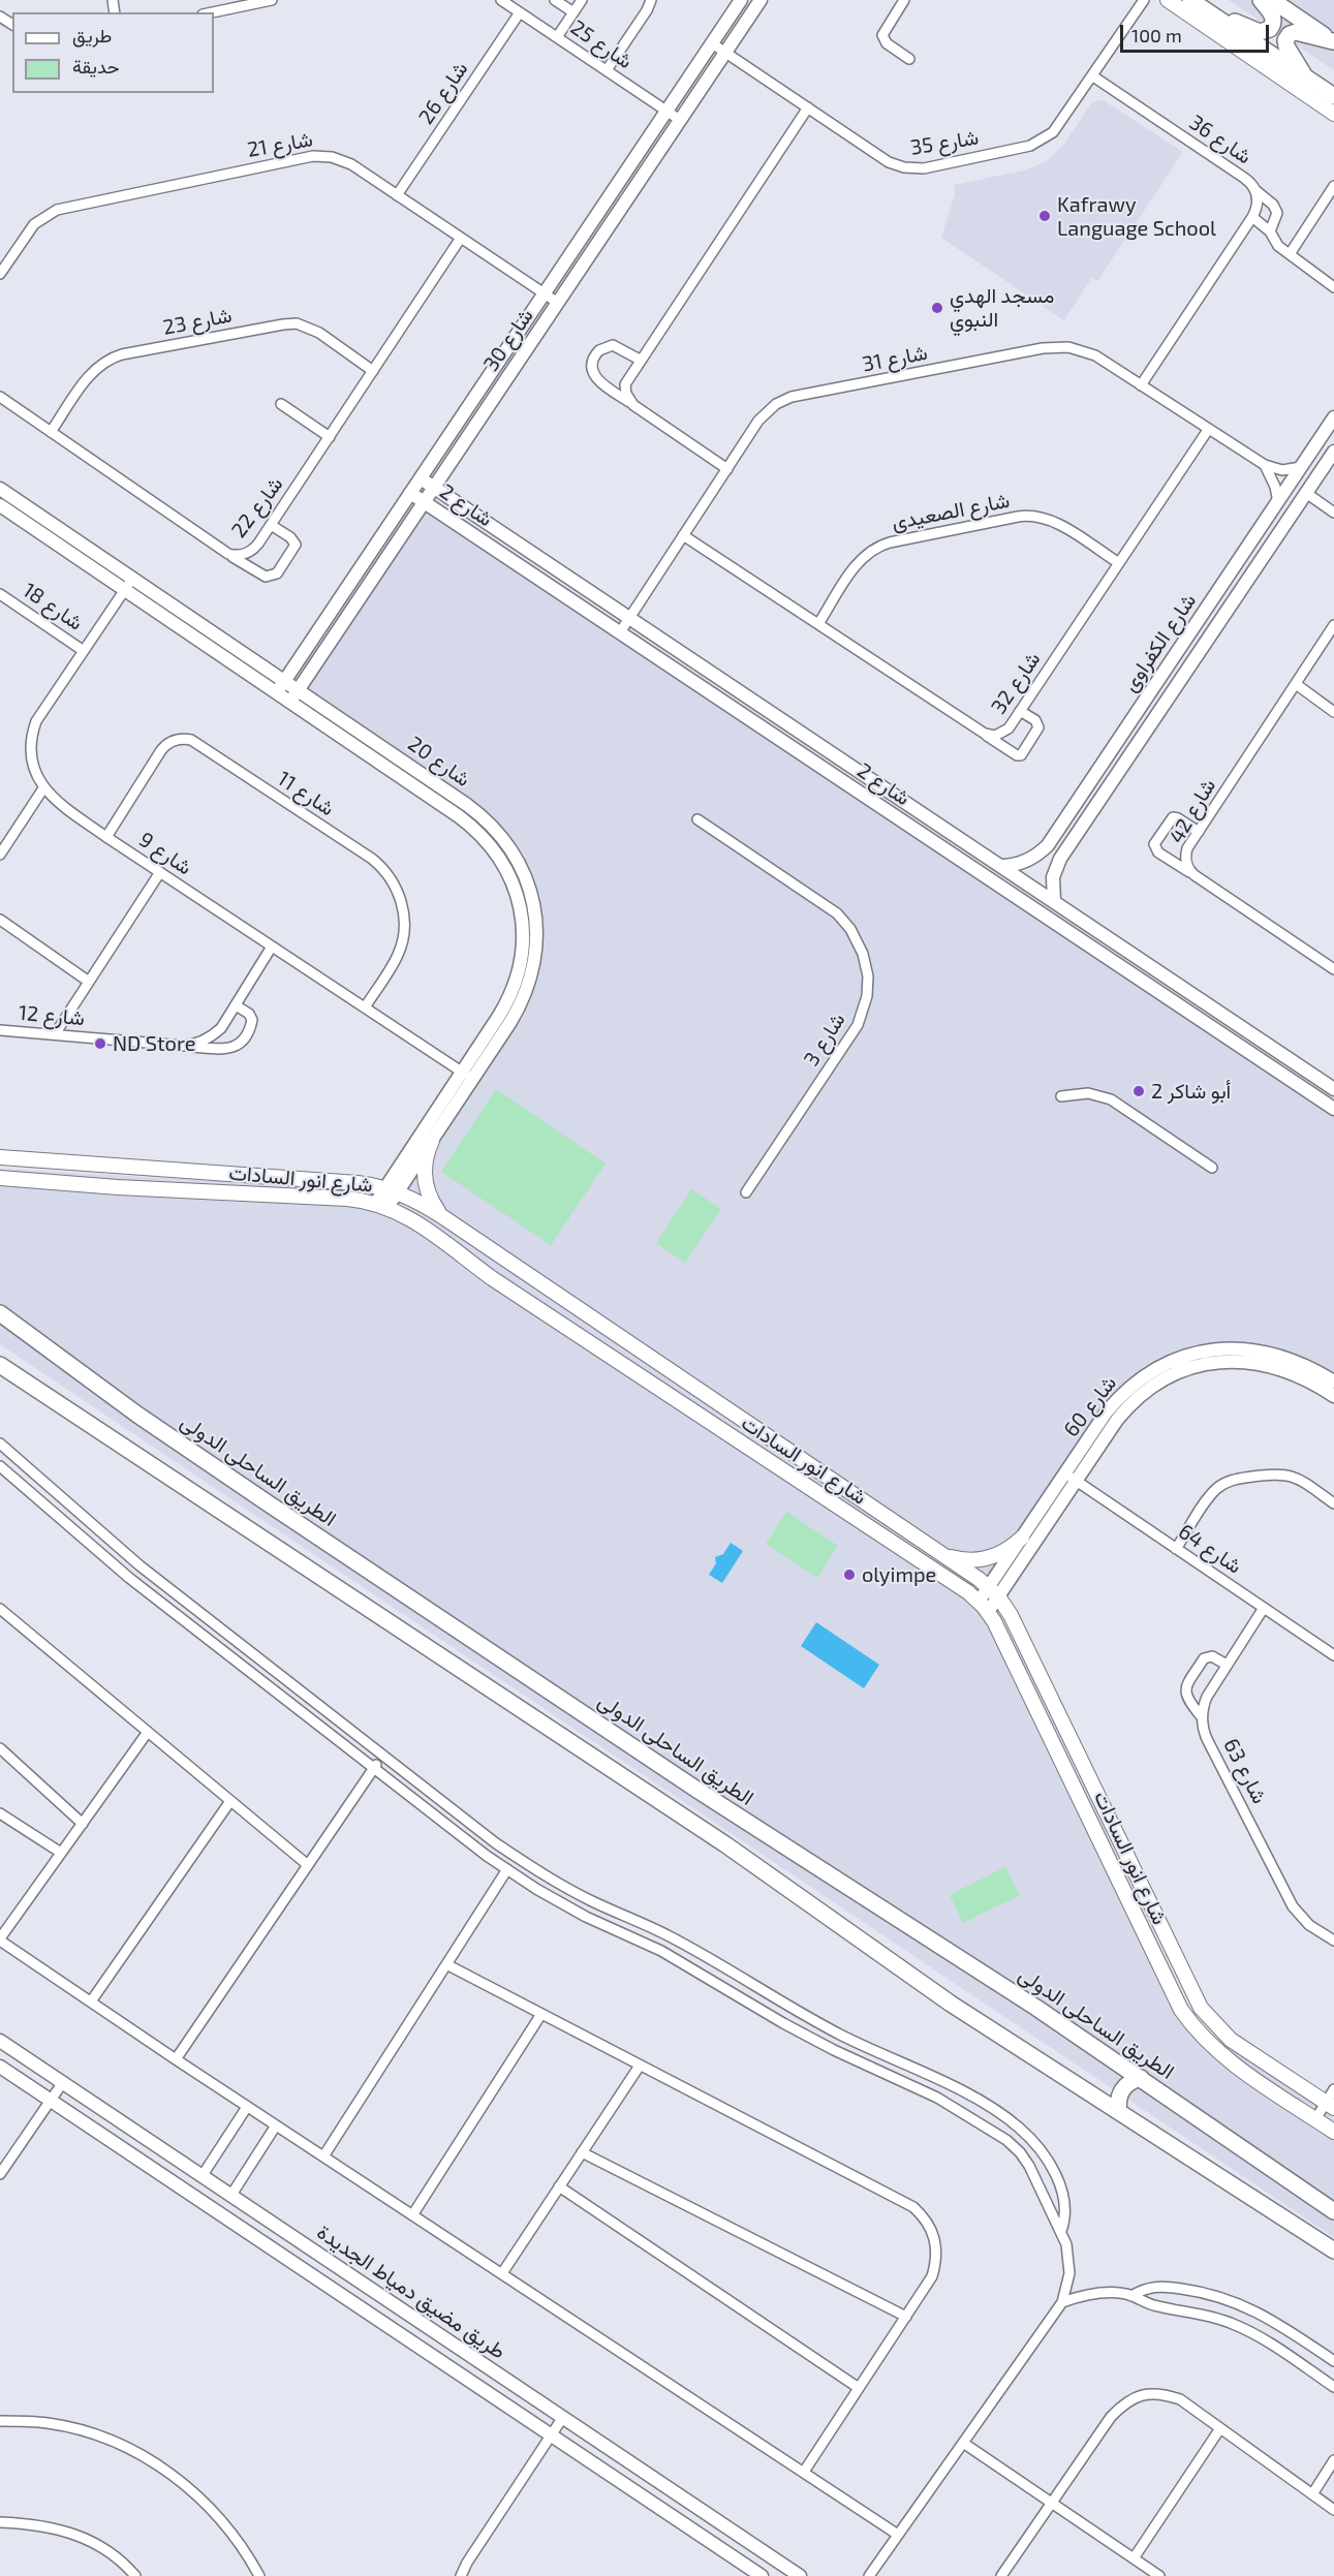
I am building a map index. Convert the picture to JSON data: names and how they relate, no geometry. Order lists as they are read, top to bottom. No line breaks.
{"streets":{"main road":["شارع انور السادات","الطريق الساحلى الدولى"],"street":["شارع 25","شارع 26","شارع 36","شارع 35","شارع 21","شارع 23","شارع 30","شارع 31","شارع 2","شارع 22","شارع الصعيدى","شارع 18","شارع الكفراوى","شارع 32","شارع 20","شارع 11","شارع 42","شارع 9","شارع 12","شارع 3","شارع 60","شارع 64","شارع 63","طريق مضيق دمياط الجديدة"]},"crossings":[["شارع 25","شارع 26"],["شارع 25","شارع 30"],["شارع 26","شارع 21"],["شارع 36","شارع 35"],["شارع 36","شارع 31"],["شارع 35","شارع 30"],["شارع 21","شارع 30"],["شارع 21","شارع 22"],["شارع 23","شارع 22"],["شارع 30","شارع 2"],["شارع 30","شارع 20"],["شارع 31","شارع 2"],["شارع 31","شارع الكفراوى"],["شارع 31","شارع 32"],["شارع 2","شارع الكفراوى"],["شارع الصعيدى","شارع 32"],["شارع 18","شارع 9"],["شارع 20","شارع 9"],["شارع 20","شارع انور السادات"],["شارع 11","شارع 9"],["شارع 9","شارع 12"],["شارع انور السادات","شارع 60"],["شارع 60","شارع 64"]],"places":["Kafrawy Language School","مسجد الهدي النبوي","ND Store","أبو شاكر 2","olyimpe"],"legend":["طريق","حديقة"],"scale_bar":"100 m"}
